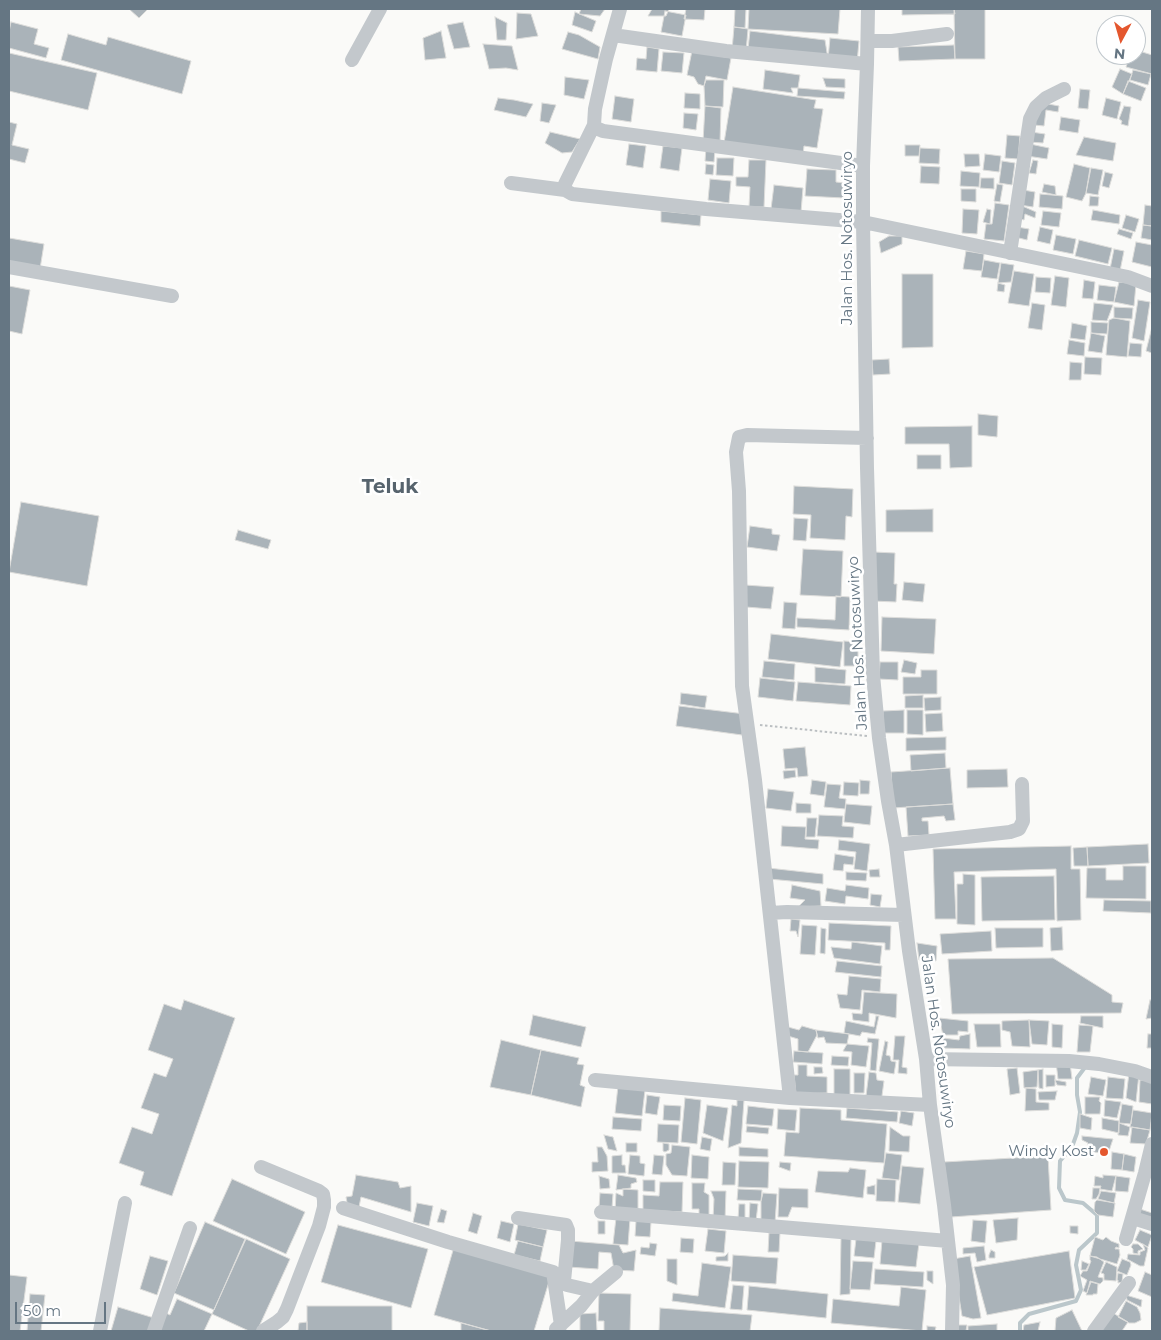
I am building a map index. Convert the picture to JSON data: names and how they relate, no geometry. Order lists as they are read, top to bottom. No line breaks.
{"streets":{"street":["Jalan Hos. Notosuwiryo"]},"districts":["Teluk"],"places":["Windy Kost"],"scale_bar":"50 m","north":"bottom"}
